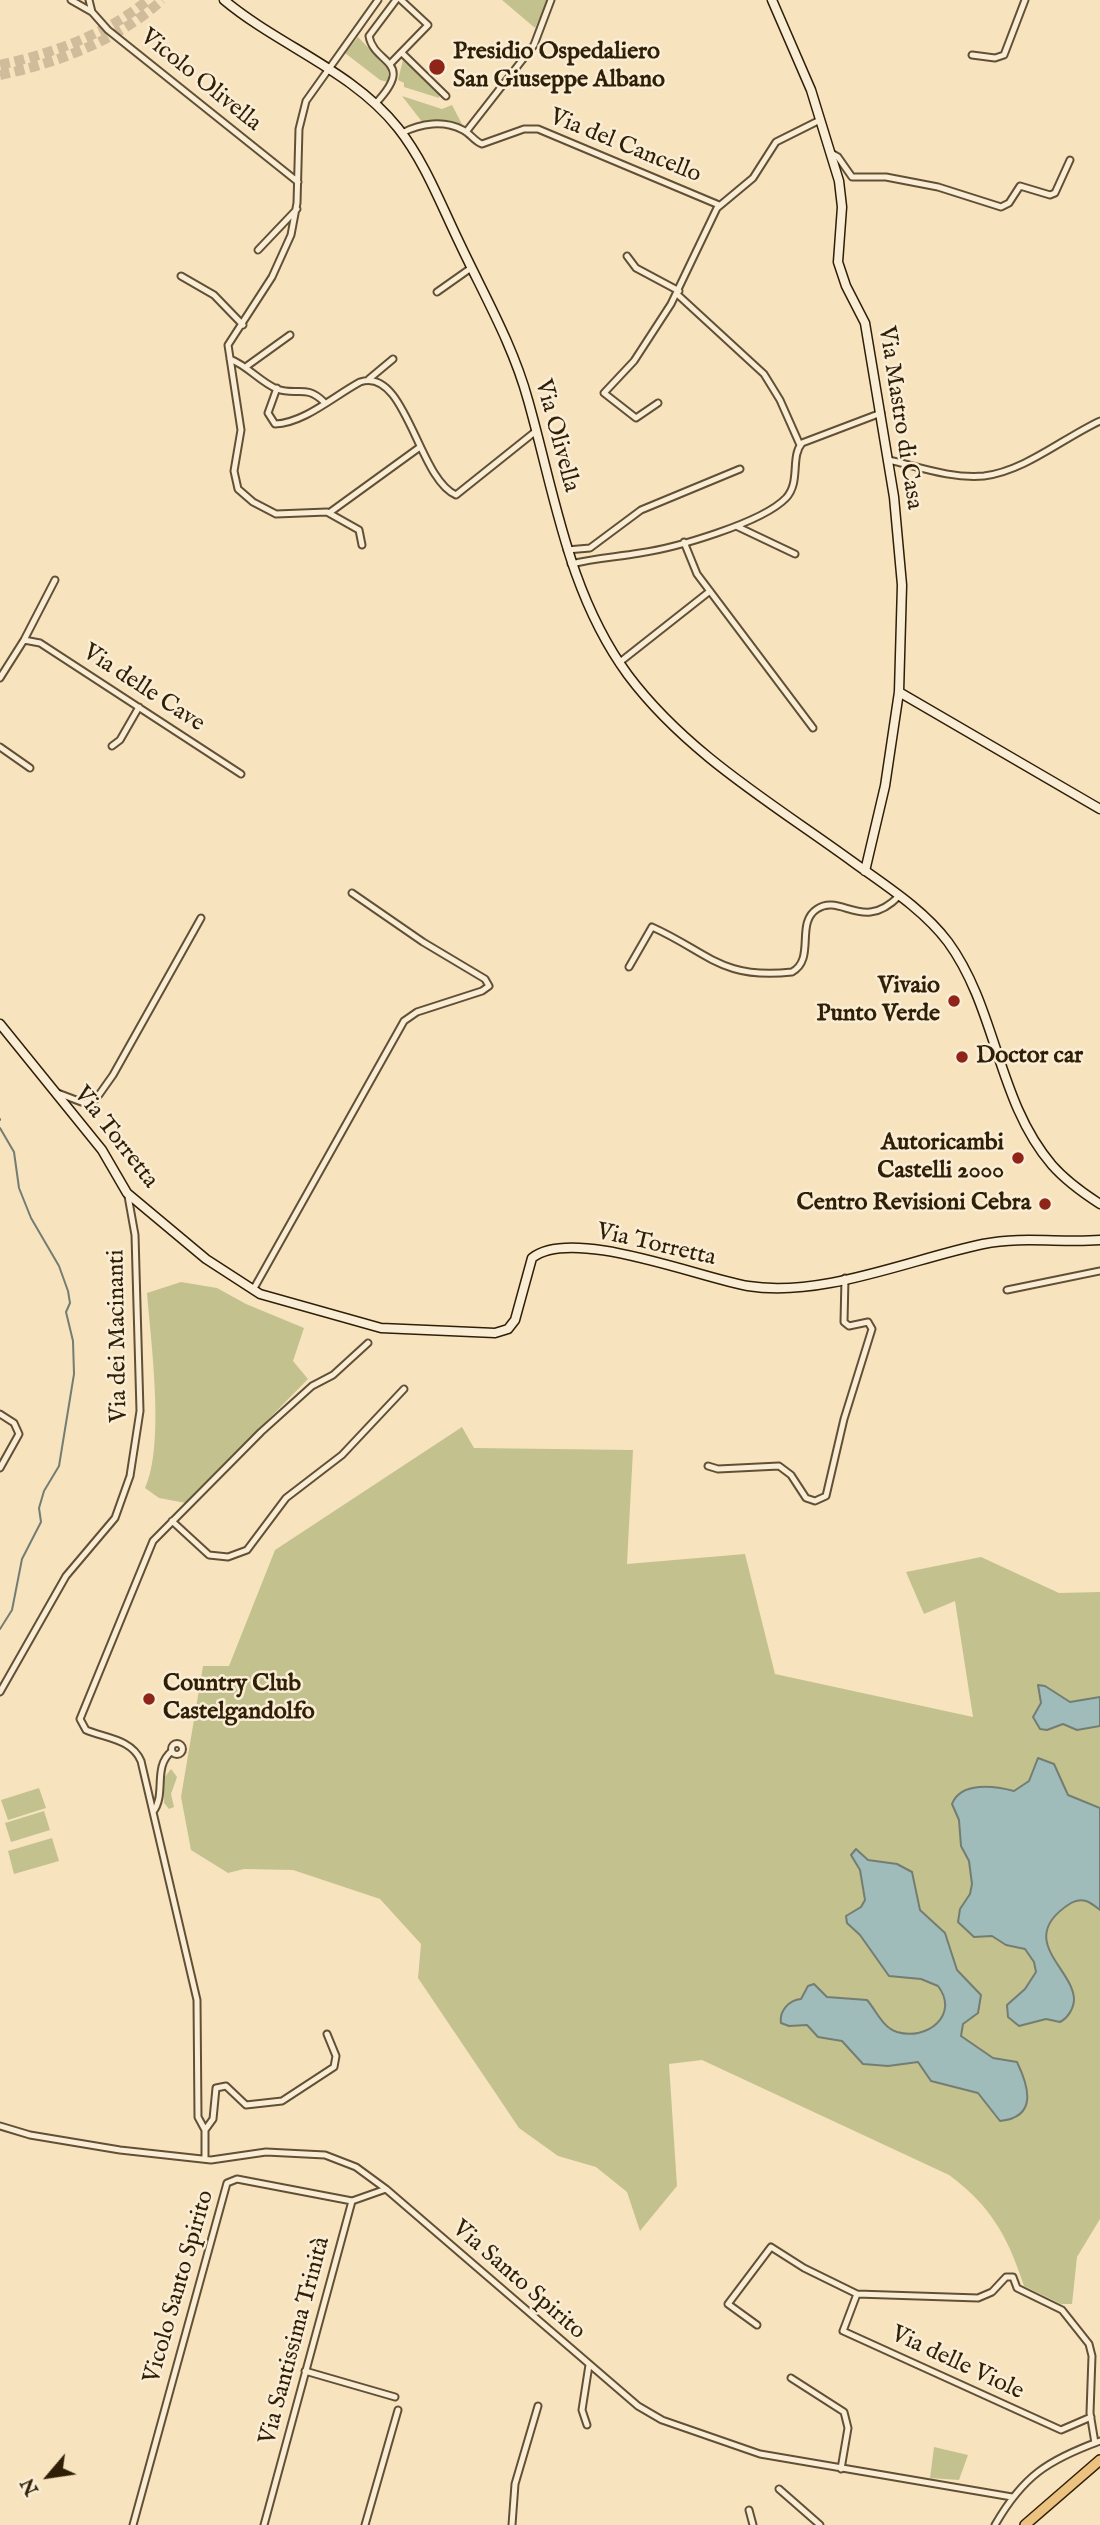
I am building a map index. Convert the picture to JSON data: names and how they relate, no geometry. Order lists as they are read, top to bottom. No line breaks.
{"streets":{"street":["Vicolo Olivella","Via del Cancello","Via Mastro di Casa","Via Olivella","Via delle Cave","Via Torretta","Via dei Macinanti","Via Santo Spirito","Vicolo Santo Spirito","Via Santissima Trinità","Via delle Viole"]},"crossings":[["Via del Cancello","Via Mastro di Casa"],["Via del Cancello","Via Olivella"],["Via Mastro di Casa","Via Olivella"],["Via Torretta","Via dei Macinanti"],["Vicolo Santo Spirito","Via Santissima Trinità"]],"places":["Presidio Ospedaliero San Giuseppe Albano","Vivaio Punto Verde","Doctor car","Autoricambi Castelli 2000","Centro Revisioni Cebra","Country Club Castelgandolfo"],"north":"bottom left"}
